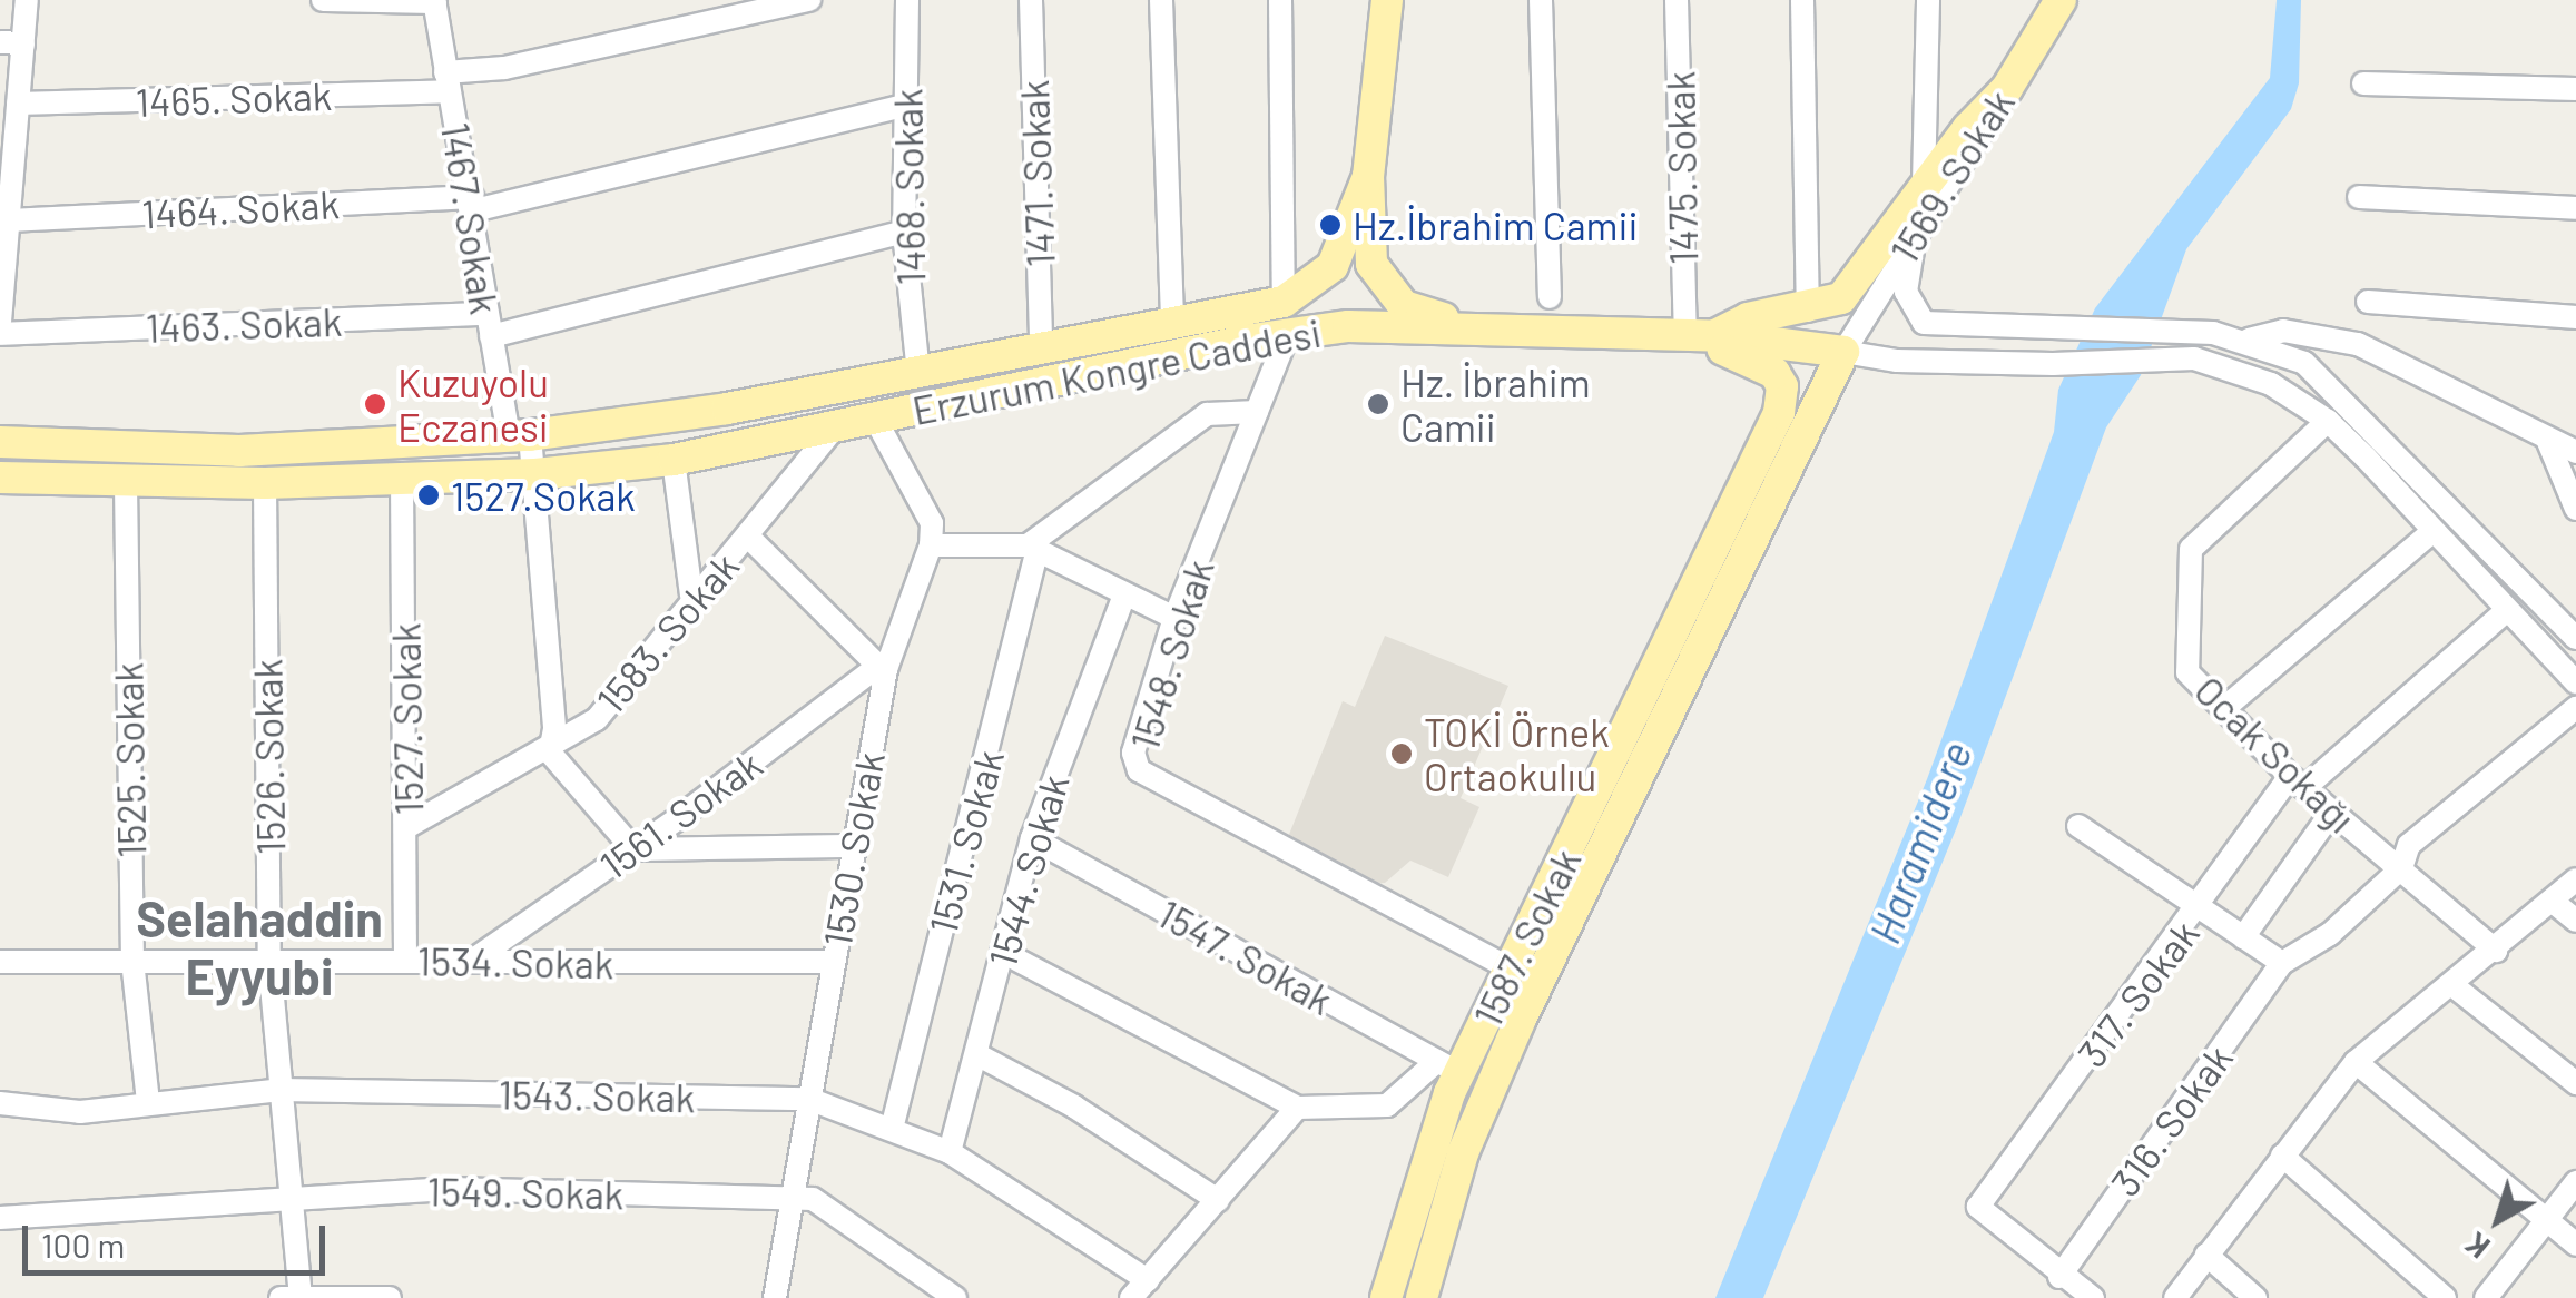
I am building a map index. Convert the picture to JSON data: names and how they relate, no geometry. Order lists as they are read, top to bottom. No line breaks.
{"streets":{"main road":["1569. Sokak","Erzurum Kongre Caddesi","1587. Sokak"],"street":["1465. Sokak","1475. Sokak","1471. Sokak","1468. Sokak","1464. Sokak","1467. Sokak","1463. Sokak","1583. Sokak","1548. Sokak","1527. Sokak","Ocak Sokağı","1526. Sokak","1525. Sokak","1561. Sokak","1531. Sokak","1530. Sokak","1544. Sokak","1547. Sokak","1534. Sokak","317. Sokak","1543. Sokak","316. Sokak","1549. Sokak"]},"crossings":[["1465. Sokak","1467. Sokak"],["1475. Sokak","Erzurum Kongre Caddesi"],["1475. Sokak","1587. Sokak"],["1471. Sokak","Erzurum Kongre Caddesi"],["1569. Sokak","Erzurum Kongre Caddesi"],["1569. Sokak","1587. Sokak"],["1468. Sokak","1464. Sokak"],["1468. Sokak","1463. Sokak"],["1468. Sokak","Erzurum Kongre Caddesi"],["1464. Sokak","1467. Sokak"],["1467. Sokak","1463. Sokak"],["1467. Sokak","Erzurum Kongre Caddesi"],["1467. Sokak","1583. Sokak"],["Erzurum Kongre Caddesi","1583. Sokak"],["Erzurum Kongre Caddesi","1548. Sokak"],["Erzurum Kongre Caddesi","1527. Sokak"],["Erzurum Kongre Caddesi","Ocak Sokağı"],["Erzurum Kongre Caddesi","1526. Sokak"],["Erzurum Kongre Caddesi","1525. Sokak"],["Erzurum Kongre Caddesi","1587. Sokak"],["Erzurum Kongre Caddesi","317. Sokak"],["1583. Sokak","1527. Sokak"],["1548. Sokak","1587. Sokak"],["1527. Sokak","1534. Sokak"],["Ocak Sokağı","317. Sokak"],["1526. Sokak","1534. Sokak"],["1526. Sokak","1543. Sokak"],["1526. Sokak","1549. Sokak"],["1525. Sokak","1534. Sokak"],["1525. Sokak","1543. Sokak"],["1561. Sokak","1530. Sokak"],["1561. Sokak","1534. Sokak"],["1531. Sokak","1543. Sokak"],["1530. Sokak","1534. Sokak"],["1530. Sokak","1543. Sokak"],["1530. Sokak","1549. Sokak"],["1544. Sokak","1547. Sokak"],["1544. Sokak","1543. Sokak"],["1587. Sokak","1547. Sokak"],["317. Sokak","316. Sokak"]],"districts":["Selahaddin Eyyubi"],"water":["Haramidere"],"places":["Hz.İbrahim Camii","Kuzuyolu Eczanesi","Hz. İbrahim Camii","1527.Sokak","TOKİ Örnek Ortaokulıu"],"scale_bar":"100 m","north":"bottom left"}
